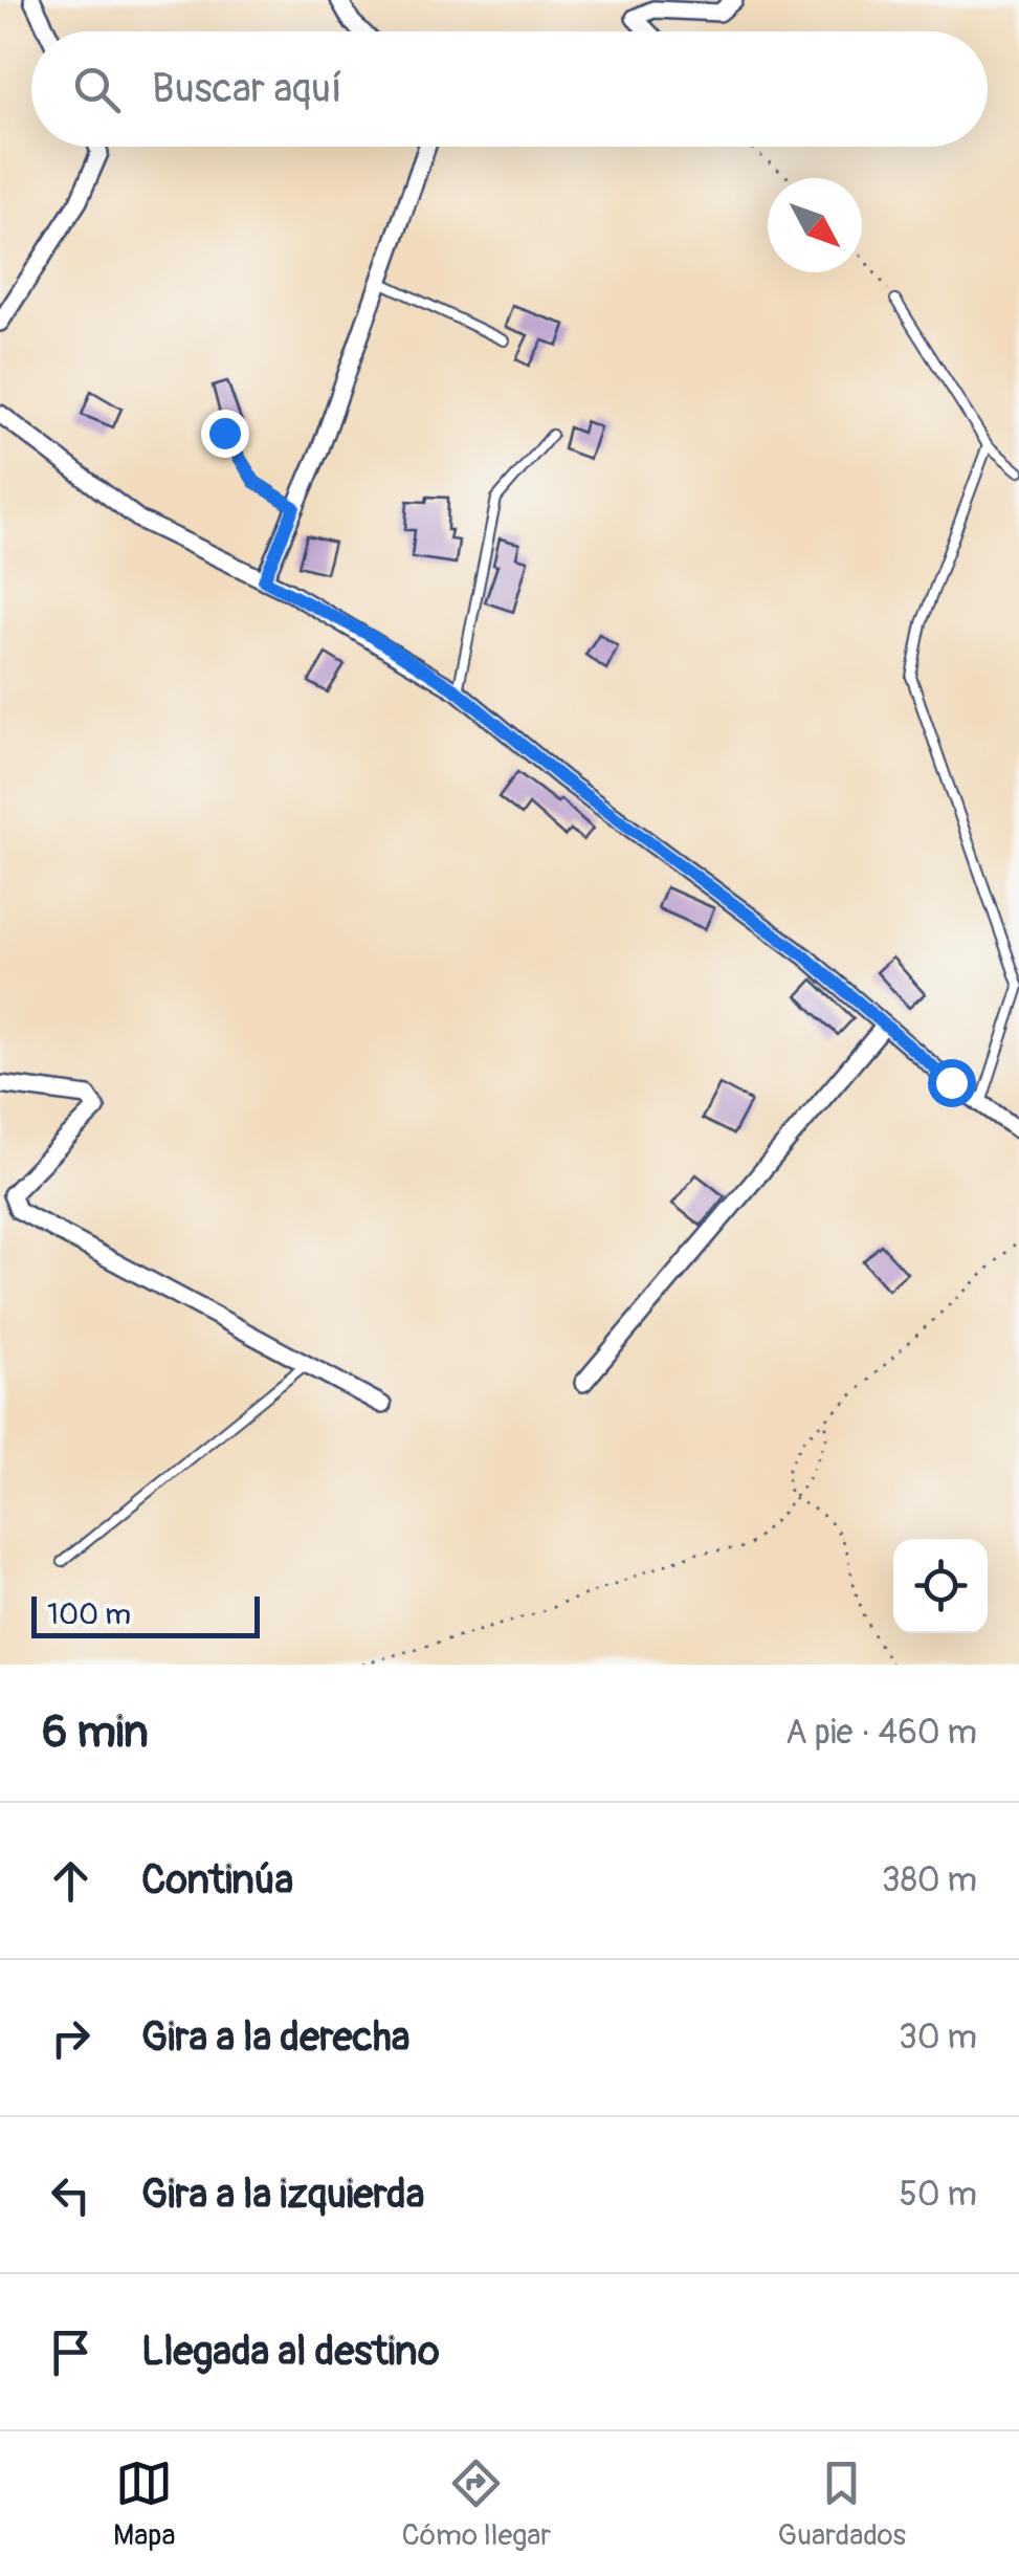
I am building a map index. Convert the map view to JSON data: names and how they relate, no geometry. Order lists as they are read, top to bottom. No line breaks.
{"scale_bar":"100 m","north":"bottom right","page":{"search":"Buscar aquí","scale":"100 m","heading":["6 min","A pie · 460 m"],"list":[["Continúa","380 m"],["Gira a la derecha","30 m"],["Gira a la izquierda","50 m"],"Llegada al destino"],"nav":["Mapa","Cómo llegar","Guardados"]}}
